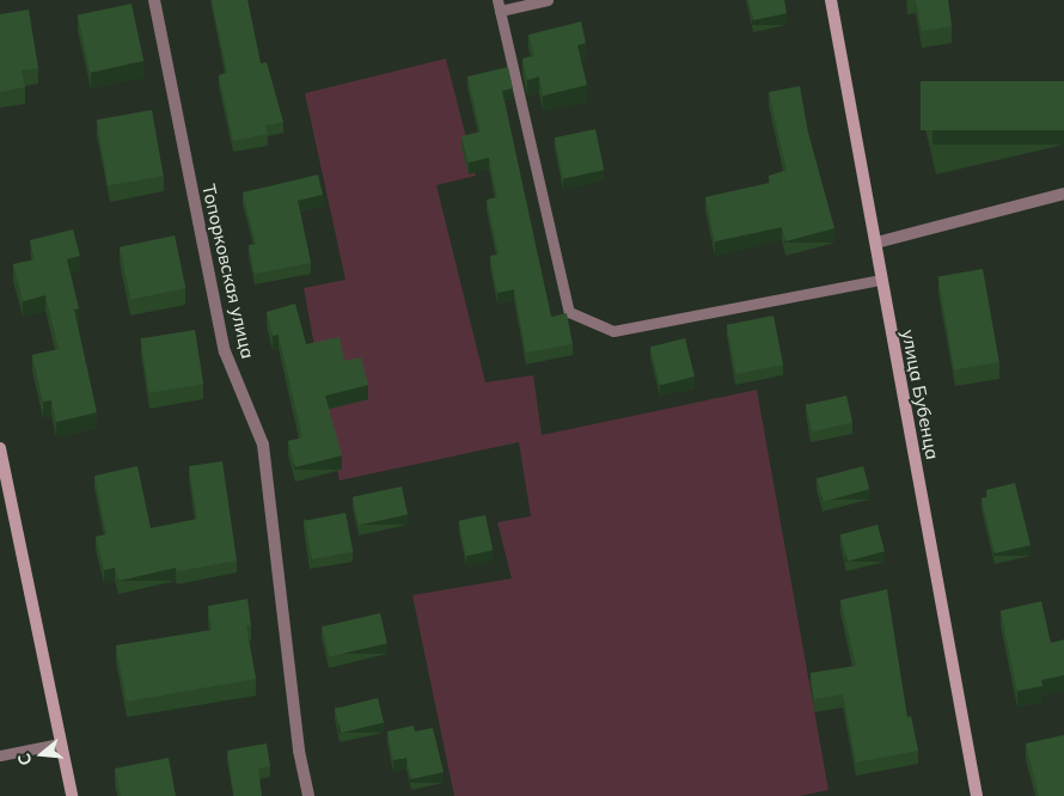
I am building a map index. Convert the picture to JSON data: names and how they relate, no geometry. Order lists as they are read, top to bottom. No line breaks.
{"streets":{"street":["Топорковская улица","улица Бубенца"]},"north":"left"}
